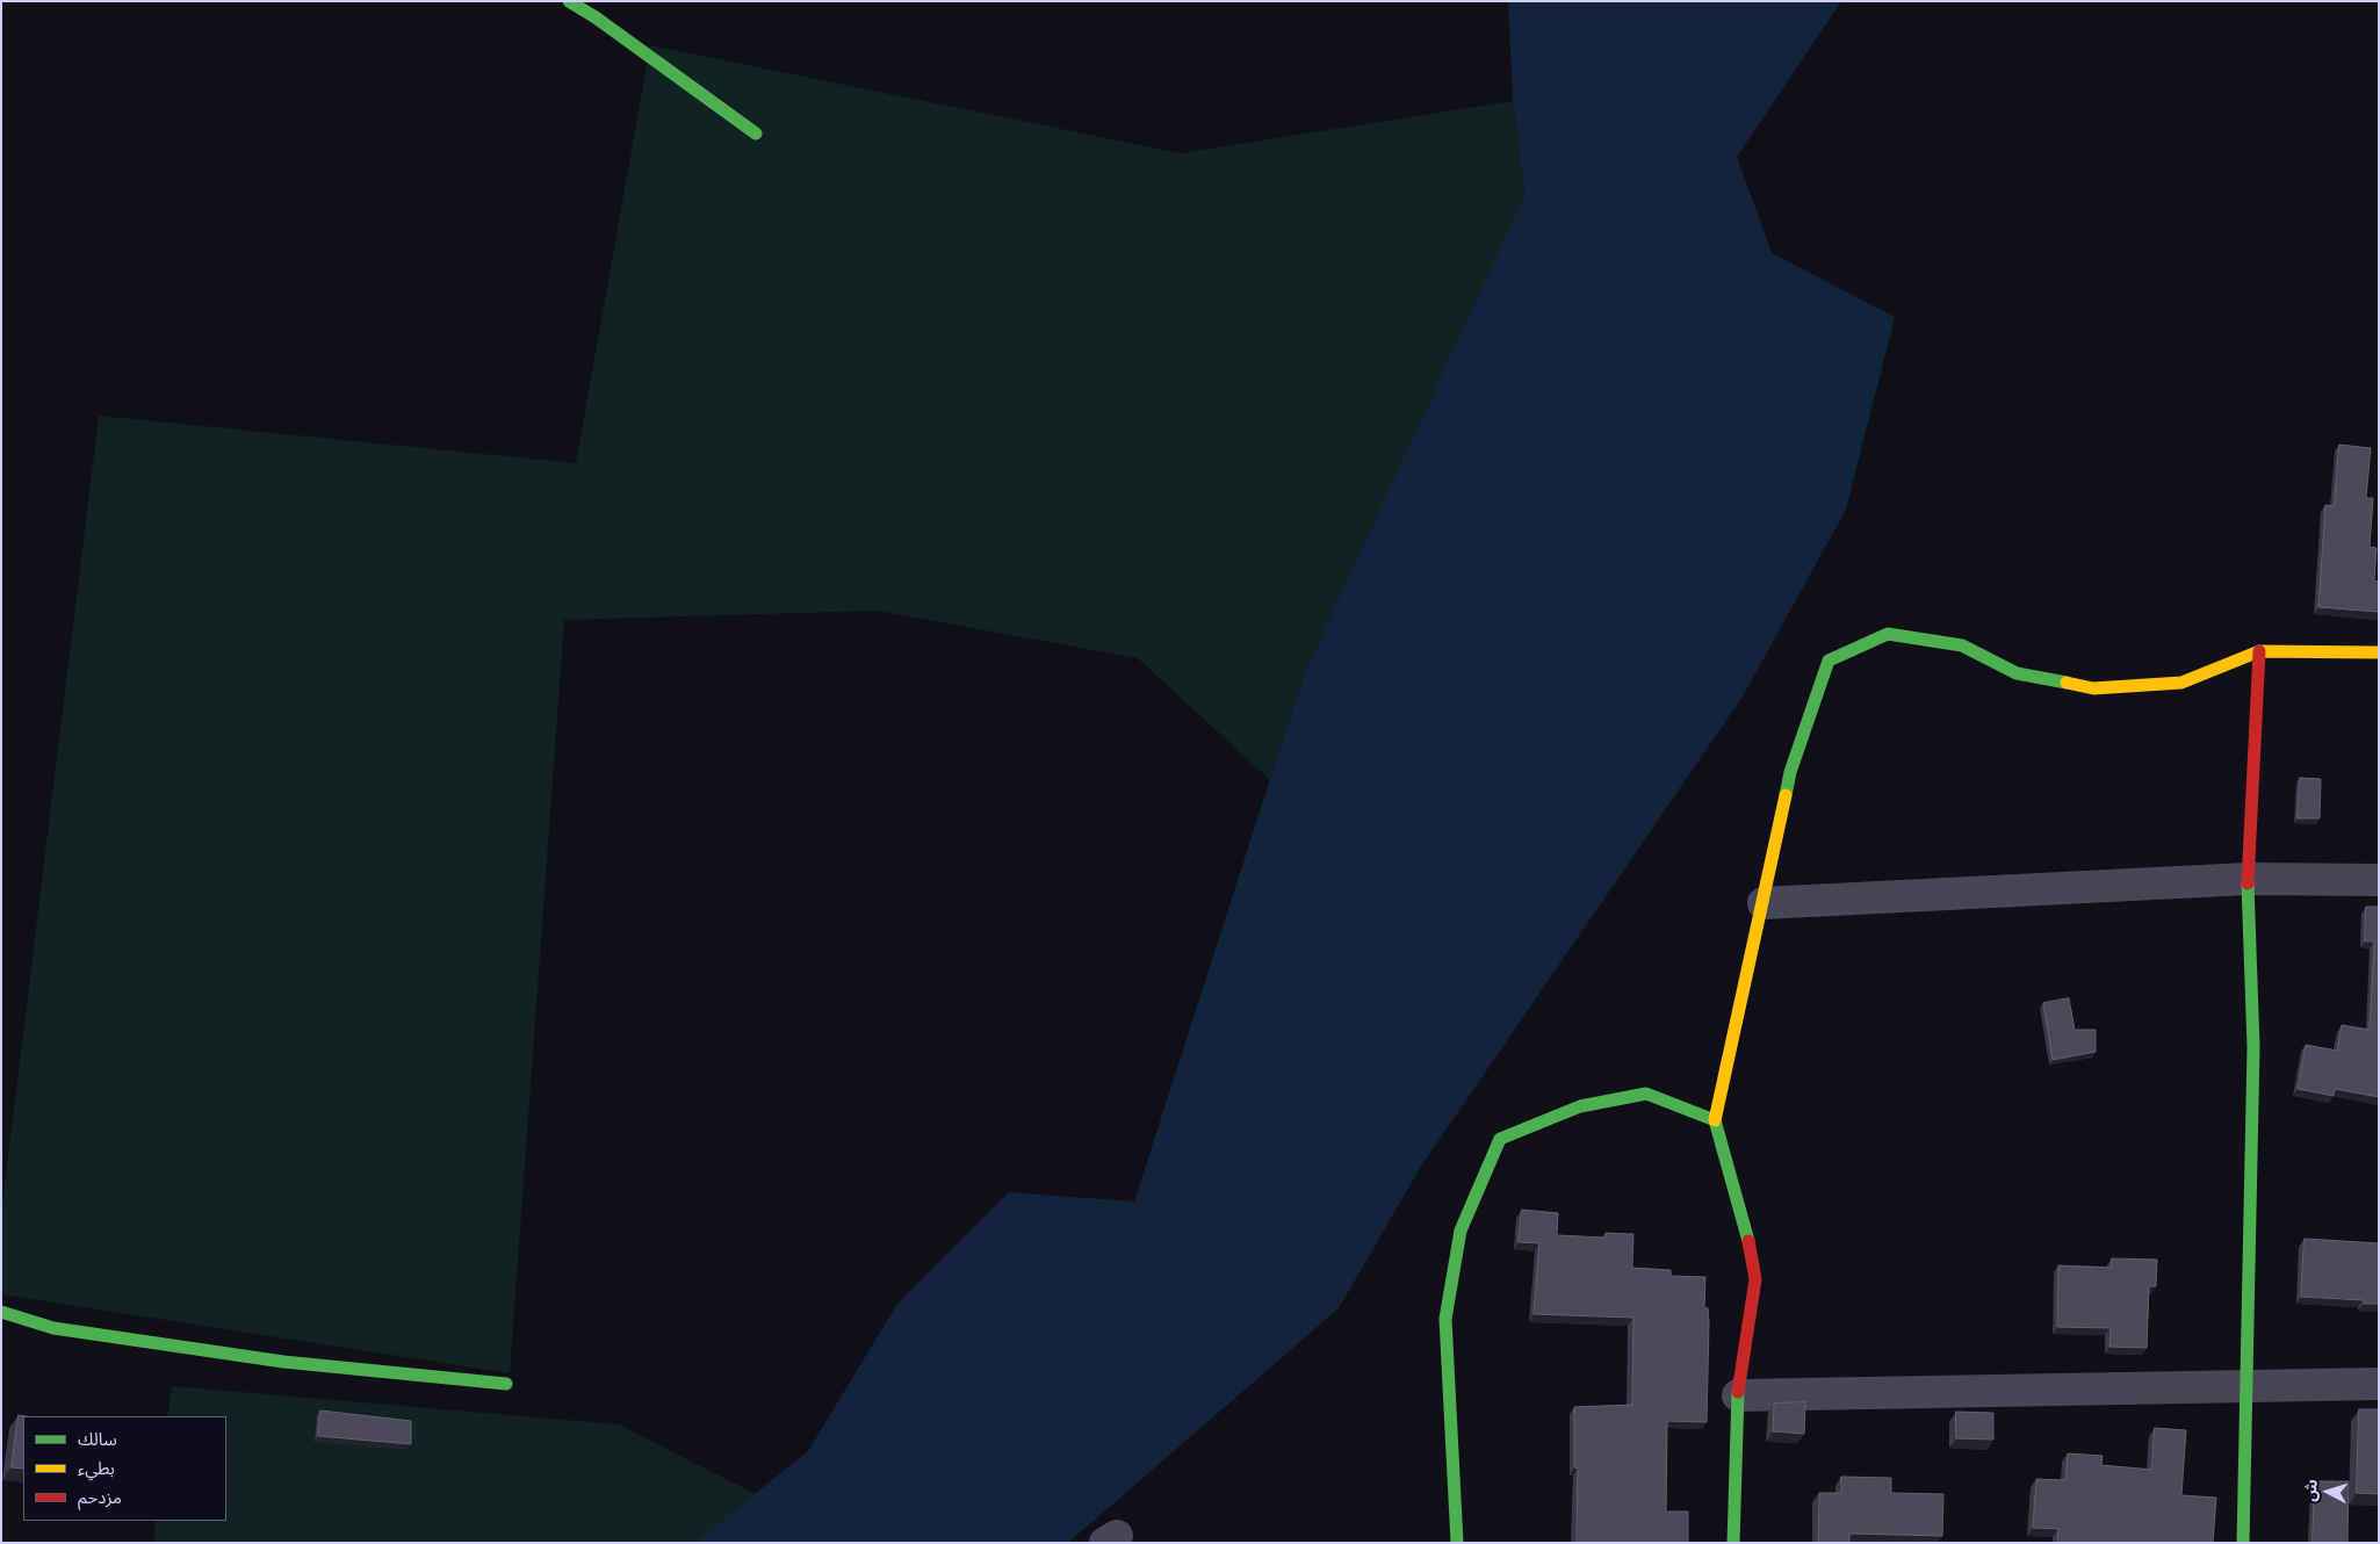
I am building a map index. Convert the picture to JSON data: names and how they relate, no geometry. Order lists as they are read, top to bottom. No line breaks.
{"legend":["سالك","بطيء","مزدحم"],"north":"left"}
